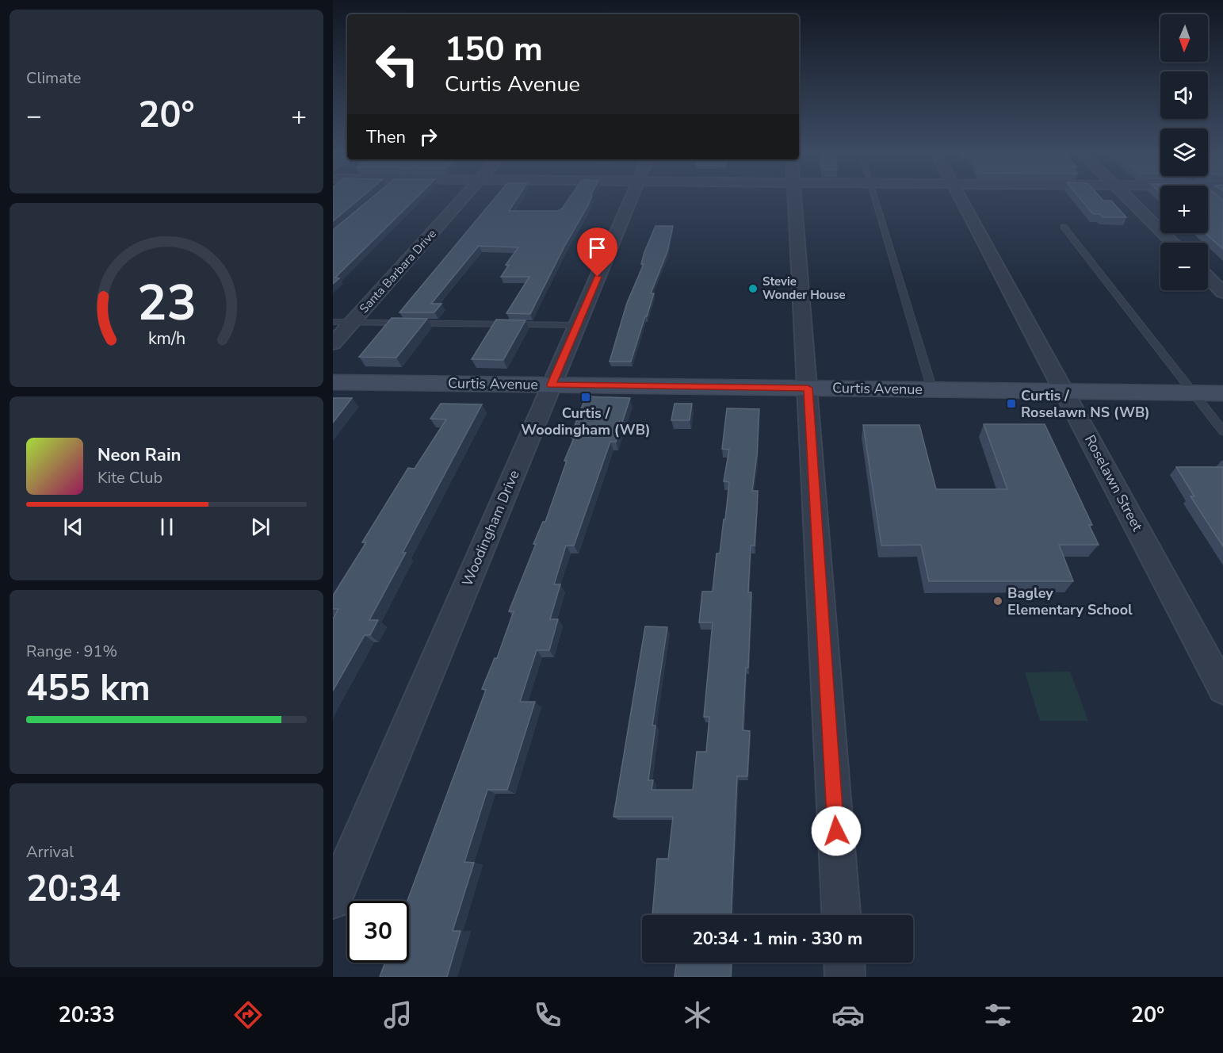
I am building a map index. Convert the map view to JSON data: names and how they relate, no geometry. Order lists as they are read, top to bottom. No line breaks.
{"streets":{"street":["Santa Barbara Drive","Curtis Avenue","Roselawn Street","Woodingham Drive"]},"crossings":[["Curtis Avenue","Roselawn Street"],["Curtis Avenue","Woodingham Drive"]],"places":{"other":["Stevie Wonder House","Bagley Elementary School"],"transit":["Curtis / Woodingham (WB)","Curtis / Roselawn NS (WB)"]},"north":"bottom","page":{"tile":["Climate",["Range · 91%","455 km"],["Arrival","20:34"]],"map_buttons":["+","−"],"turn":["150 m","Curtis Avenue"],"heat":["−","20°","+"],"then":"Then","song":["Neon Rain","Kite Club"],"limit":"30","trip":"20:34 · 1 min · 330 m","tabs":["20:33","20°"],"gauge":["23","km/h"]}}
